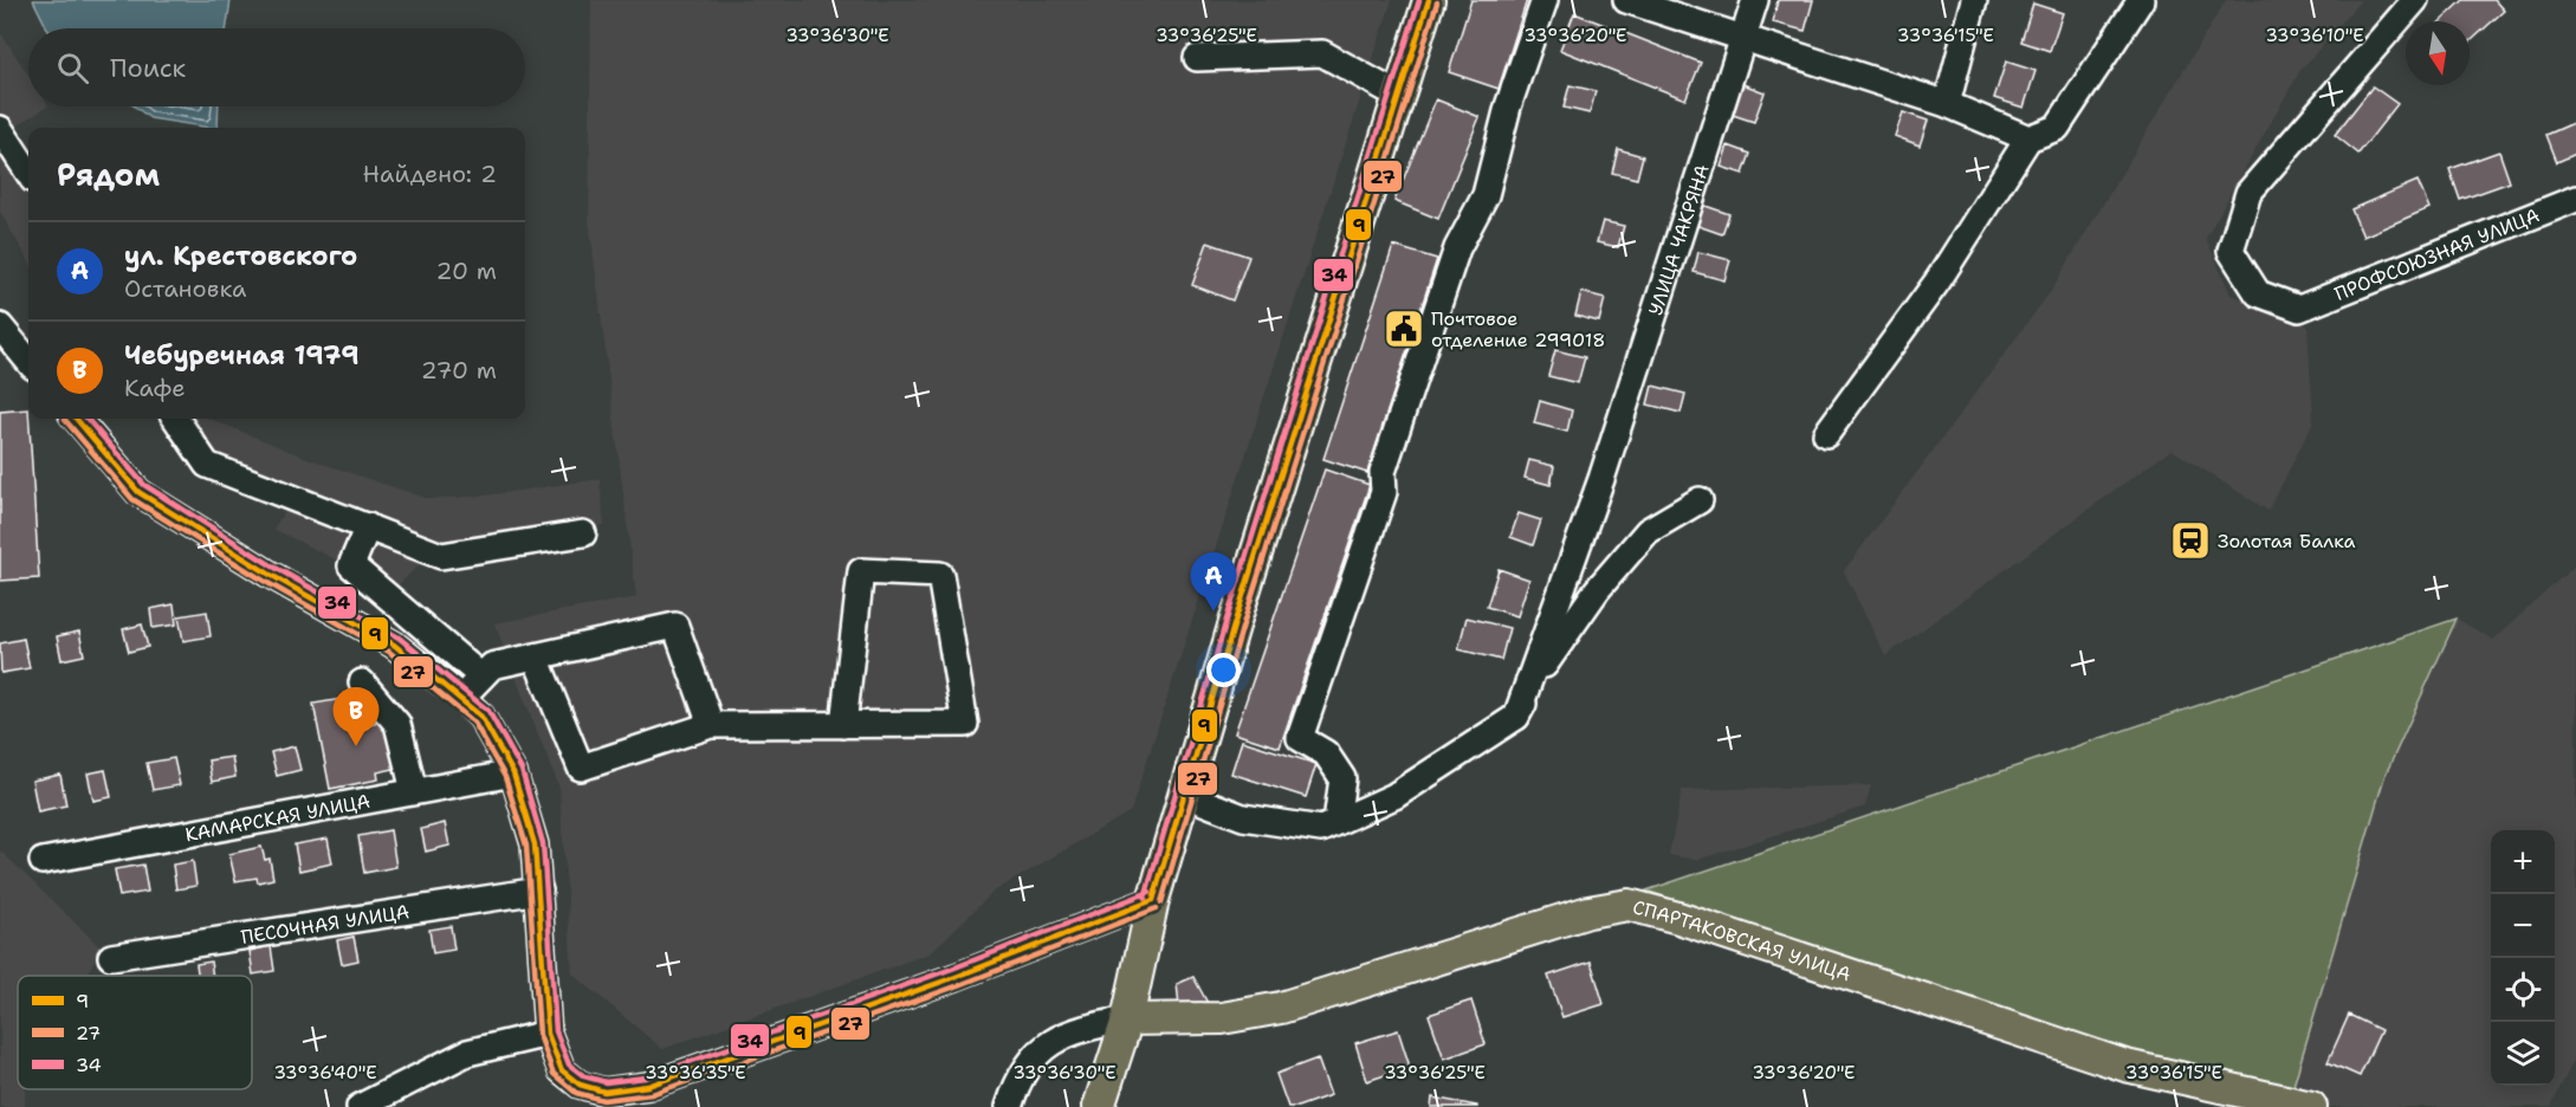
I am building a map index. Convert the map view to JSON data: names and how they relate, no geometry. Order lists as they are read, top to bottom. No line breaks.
{"streets":{"main road":["СПАРТАКОВСКАЯ УЛИЦА"],"street":["УЛИЦА ЧАКРЯНА","ПРОФСОЮЗНАЯ УЛИЦА","КАМАРСКАЯ УЛИЦА","ПЕСОЧНАЯ УЛИЦА"]},"places":{"public building":["Почтовое отделение 299018"],"station":["Золотая Балка"]},"lines":["transit line 9","transit line 34","transit line 27"],"legend":["9","27","34"],"north":"bottom","page":{"search":"Поиск","heading":["Рядом","Найдено: 2"],"list":[{"mark":"A","name":"ул. Крестовского","note":"Остановка","value":"20 m"},{"mark":"B","name":"Чебуречная 1979","note":"Кафе","value":"270 m"}],"pins":["A","B"],"map_buttons":["+","−"]},"coordinates":["33°36'30\"E","33°36'25\"E","33°36'20\"E","33°36'15\"E","33°36'10\"E","33°36'40\"E","33°36'35\"E"]}
